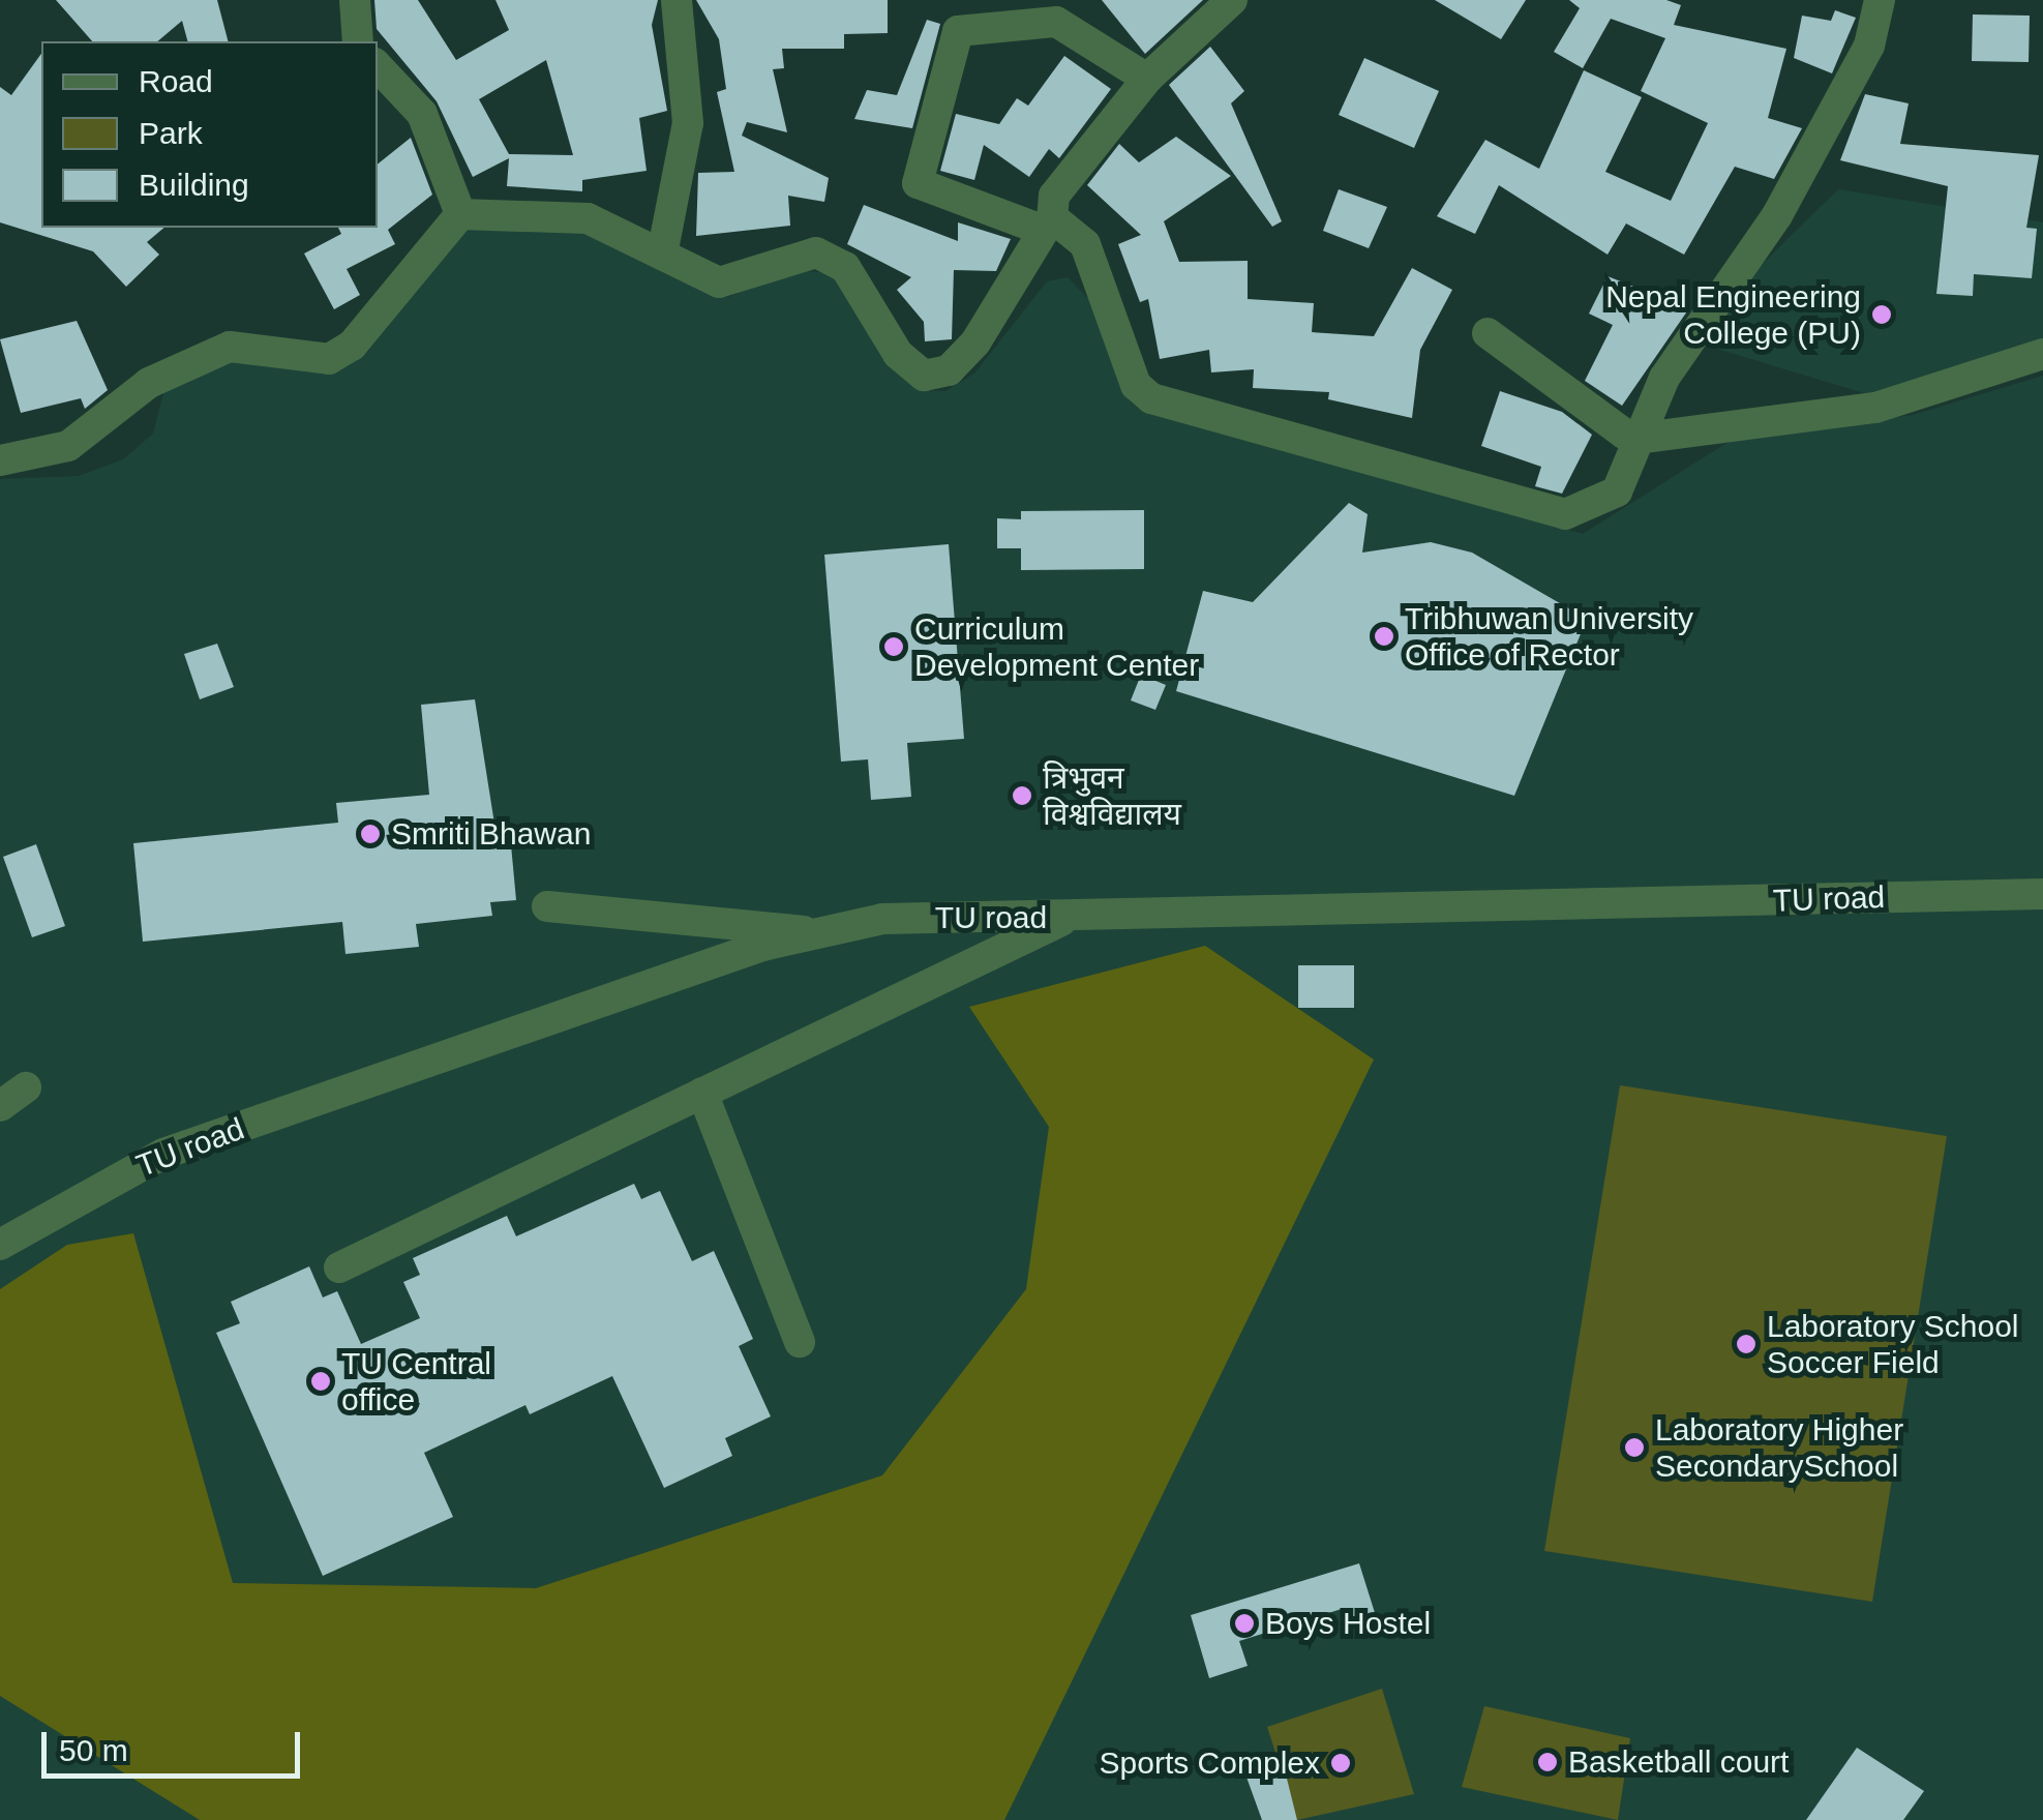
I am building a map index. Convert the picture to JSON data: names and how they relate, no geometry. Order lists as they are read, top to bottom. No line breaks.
{"streets":{"street":["TU road"]},"places":["Nepal Engineering College (PU)","Tribhuwan University Office of Rector","Curriculum Development Center","त्रिभुवन विश्वविद्यालय","Smriti Bhawan","Laboratory School Soccer Field","TU Central office","Laboratory Higher SecondarySchool","Boys Hostel","Basketball court","Sports Complex"],"legend":["Road","Park","Building"],"scale_bar":"50 m"}
